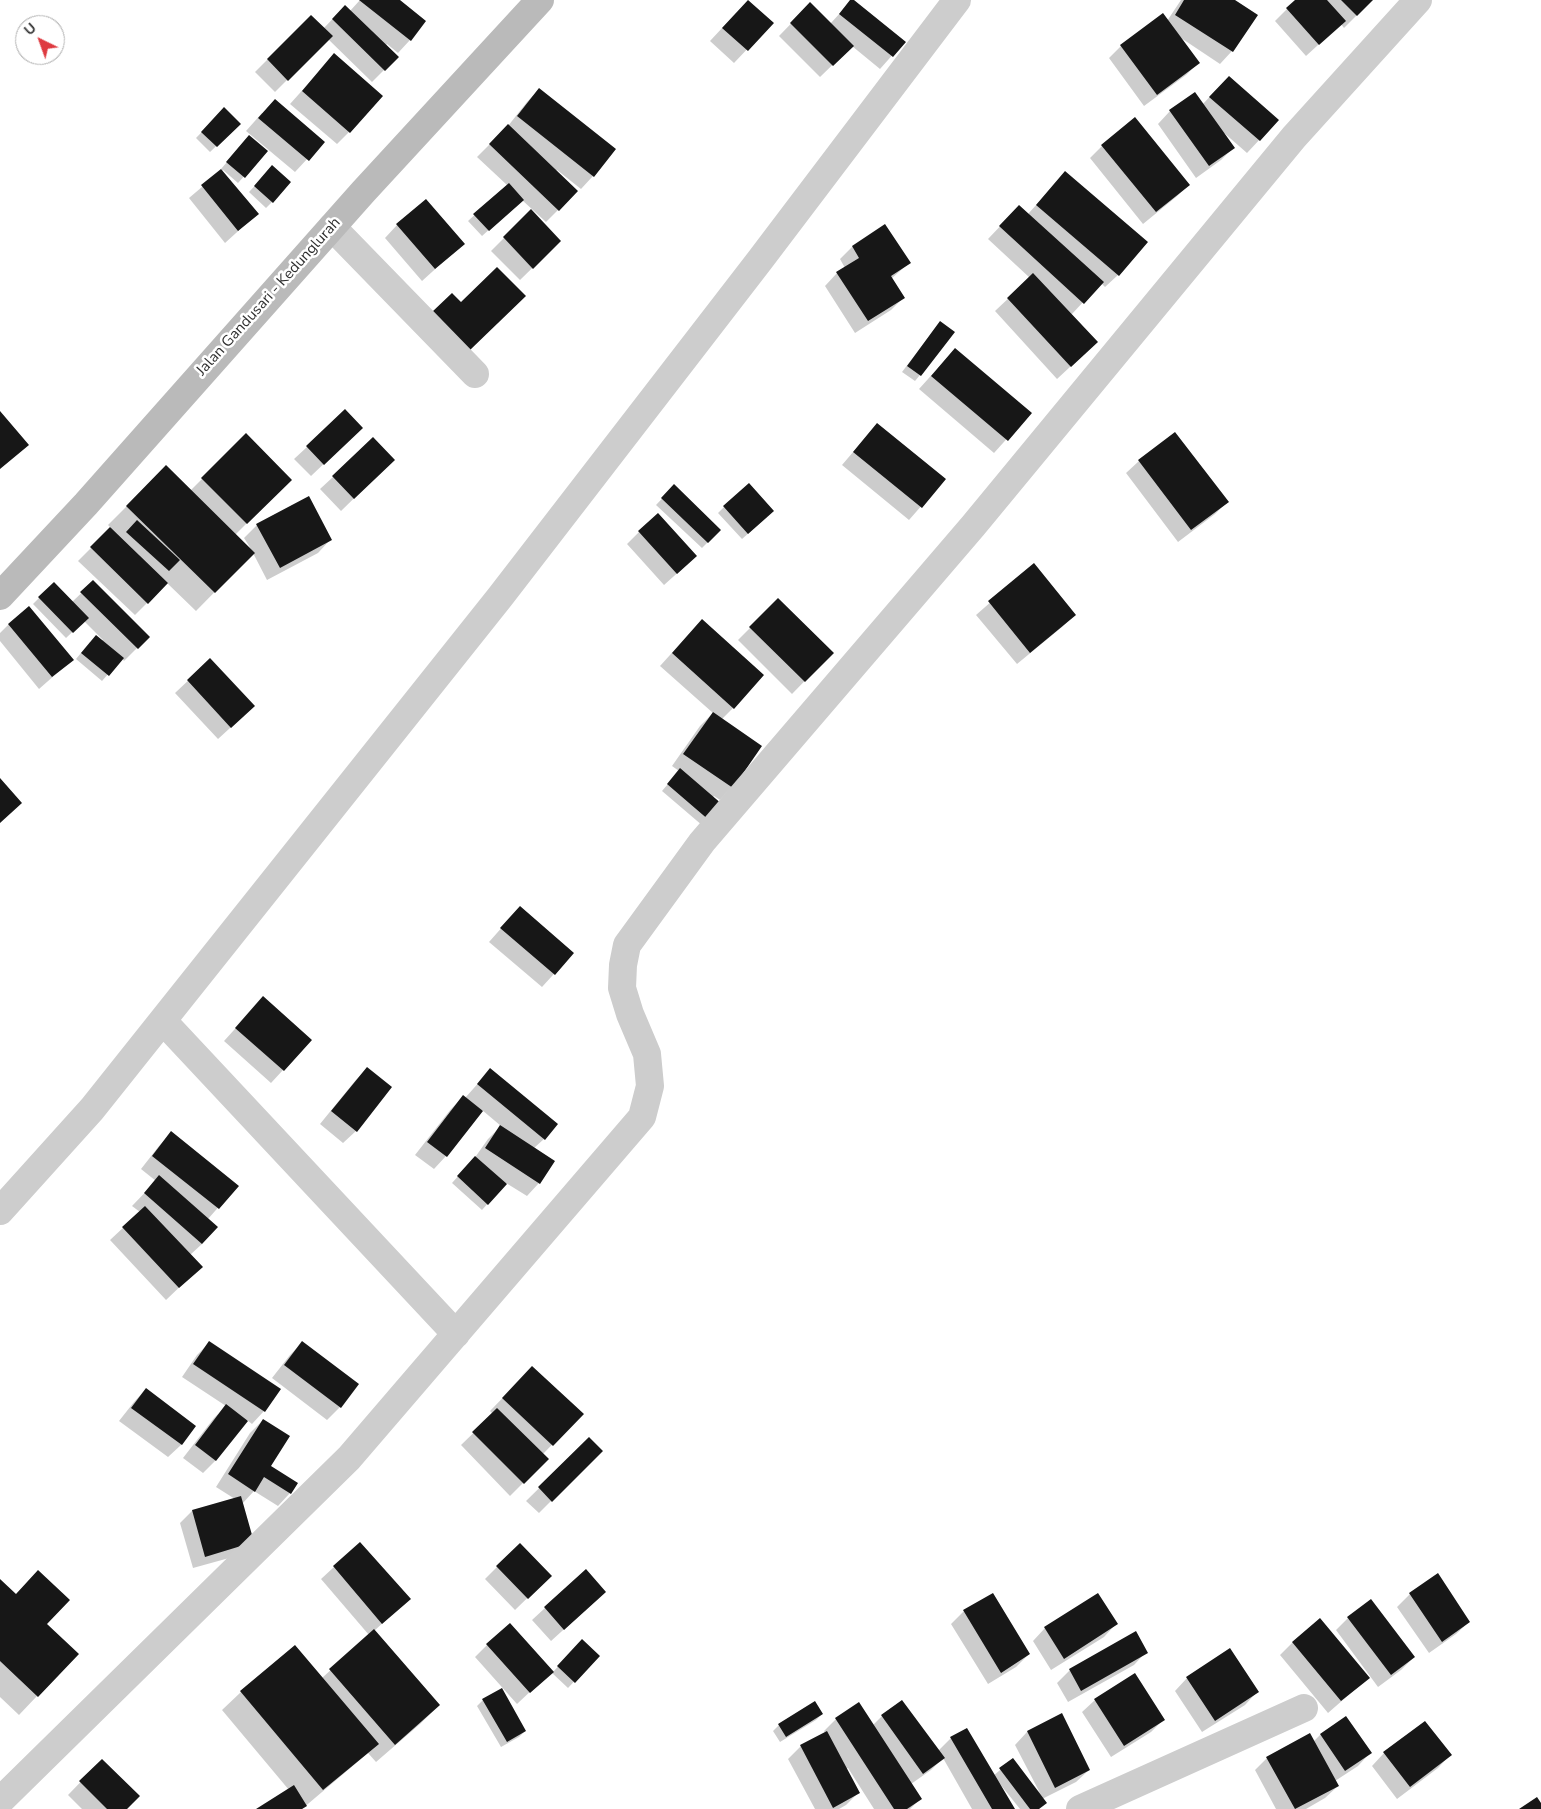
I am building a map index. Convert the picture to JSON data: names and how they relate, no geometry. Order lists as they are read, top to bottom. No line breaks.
{"streets":{"street":["Jalan Gandusari - Kedunglurah"]},"north":"top left"}
